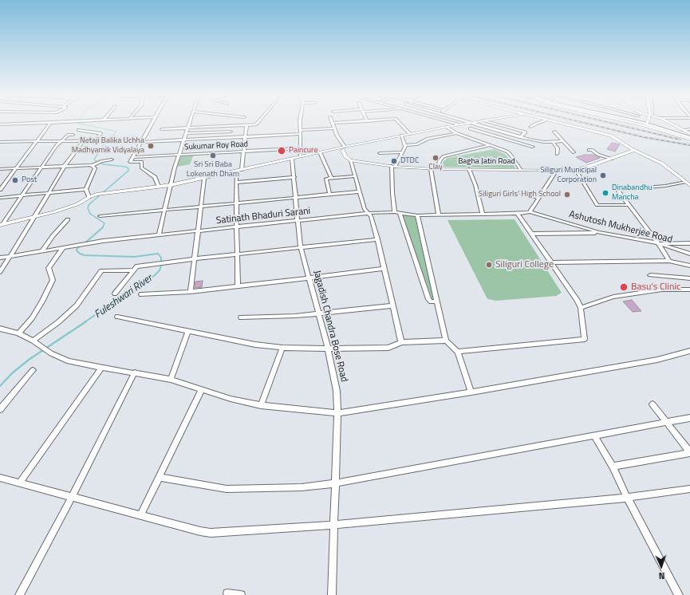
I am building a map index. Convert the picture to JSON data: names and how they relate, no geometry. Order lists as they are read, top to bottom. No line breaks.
{"streets":{"street":["Sukumar Roy Road","Bagha Jatin Road","Satinath Bhaduri Sarani","Ashutosh Mukherjee Road","Jagadish Chandra Bose Road"]},"crossings":[["Satinath Bhaduri Sarani","Ashutosh Mukherjee Road"],["Satinath Bhaduri Sarani","Jagadish Chandra Bose Road"]],"water":["Fuleshwari River"],"places":["Netaji Balika Uchha Madhyamik Vidyalaya","Paincure","Sri Sri Baba Lokenath Dham","Clay","DTDC","Siliguri Municipal Corporation","Post","Dinabandhu Mancha","Siliguri Girls' High School","Siliguri College","Basu's Clinic"],"north":"bottom"}
